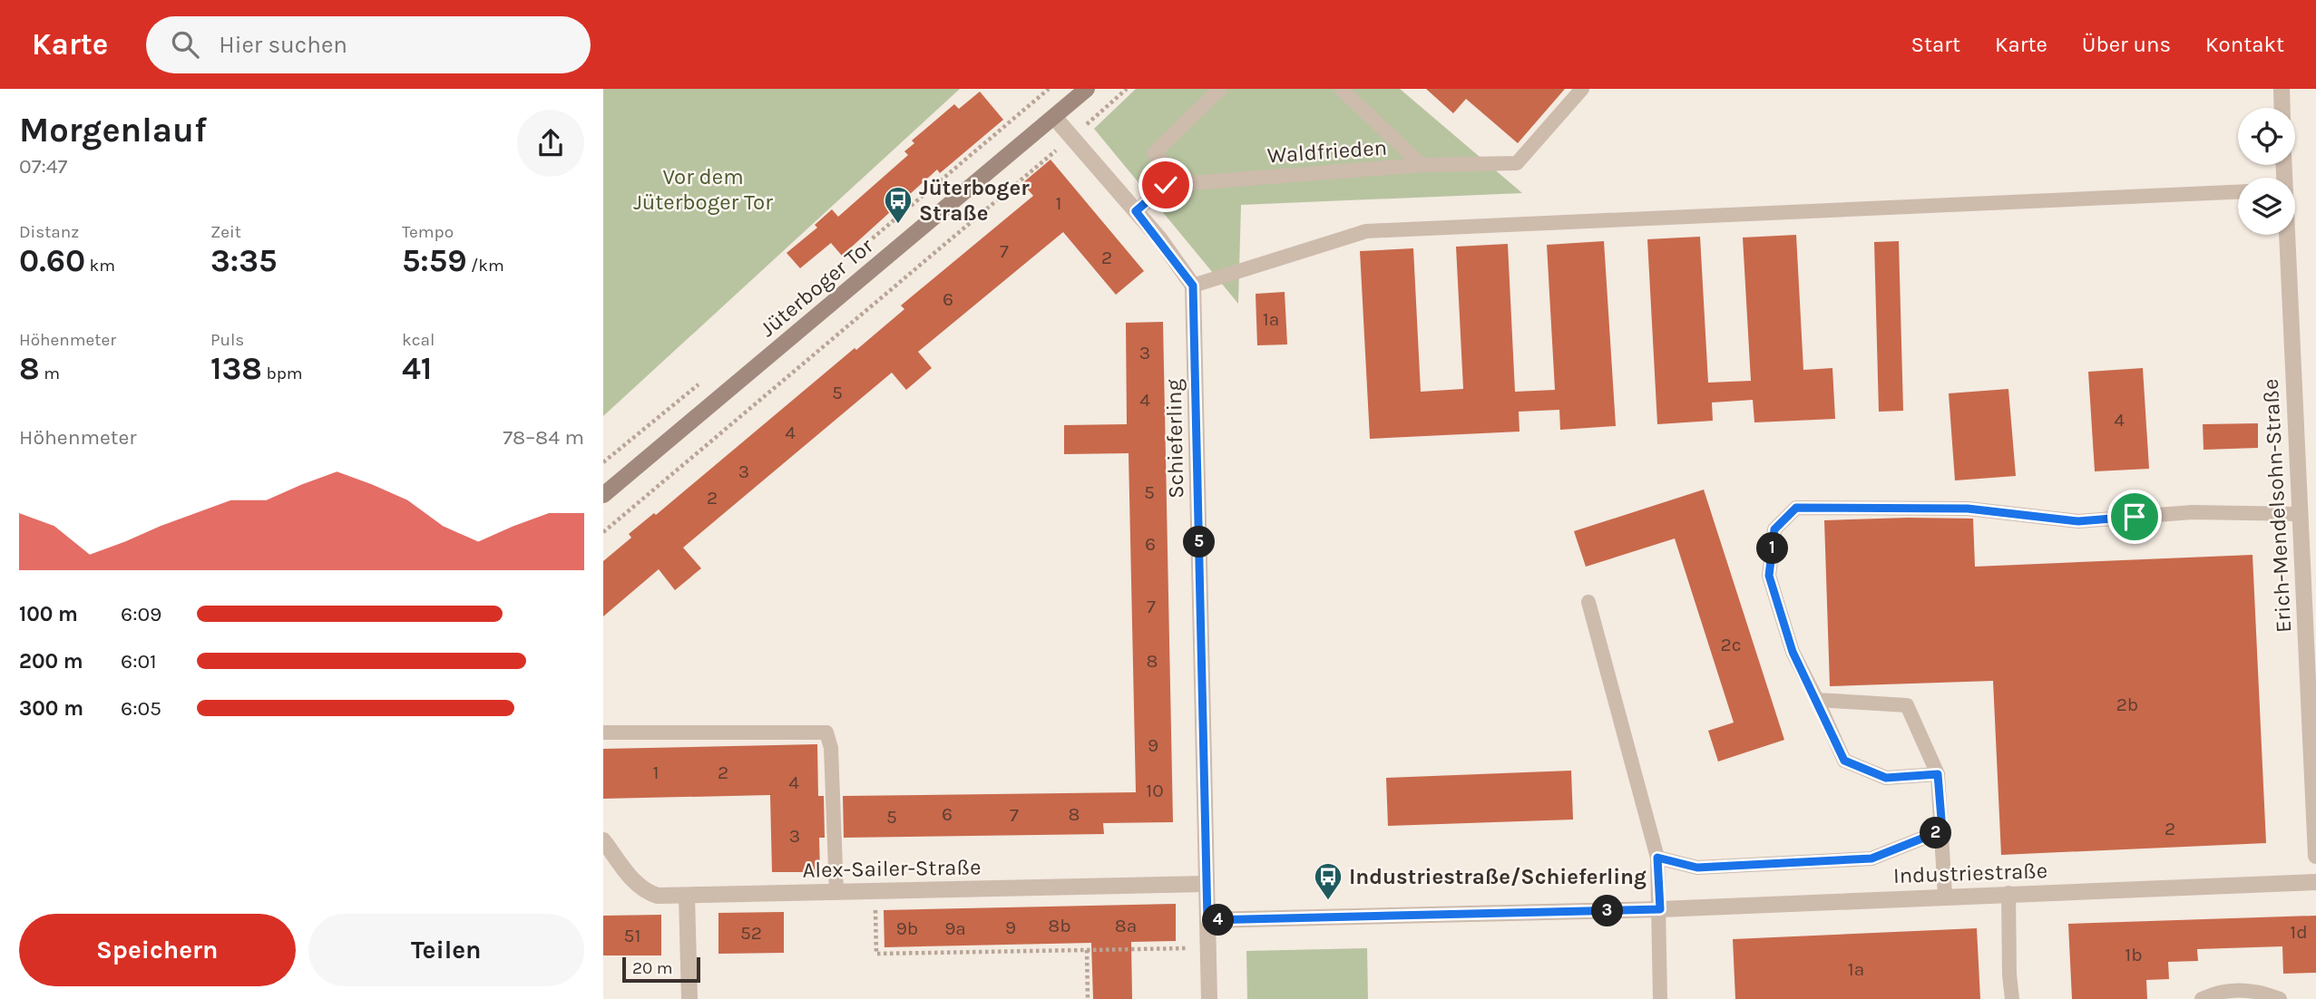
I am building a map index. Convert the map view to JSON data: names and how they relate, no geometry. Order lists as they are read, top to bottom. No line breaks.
{"streets":{"main road":["Jüterboger Tor"],"street":["Schieferling","Erich-Mendelsohn-Straße","Alex-Sailer-Straße","Industriestraße"],"lane":["Waldfrieden"]},"crossings":[["Schieferling","Alex-Sailer-Straße"],["Schieferling","Industriestraße"]],"parks":["Vor dem Jüterboger Tor"],"places":{"bus stop":["Jüterboger Straße","Industriestraße/Schieferling"]},"house_numbers":["1","7","2","6","1a","3","5","4","4","4","3","5","2","6","7","2c","8","2b","9","1","2","4","10","6","8","7","5","2","3","8b","8a","9","9b","9a","1d","52","51","1b","1a"],"scale_bar":"20 m","page":{"header":"Karte","search":"Hier suchen","nav":["Start","Karte","Über uns","Kontakt"],"heading":["Morgenlauf","07:47"],"stats":[["Distanz","0.60 km"],["Zeit","3:35"],["Tempo","5:59 /km"],["Höhenmeter","8 m"],["Puls","138 bpm"],["kcal","41"]],"chart":["Höhenmeter","78–84 m"],"pins":["5","1","2","3","4"],"list":[{"name":"100 m","note":"6:09"},{"name":"200 m","note":"6:01"},{"name":"300 m","note":"6:05"}],"buttons":["Speichern","Teilen"],"scale":"20 m"}}
